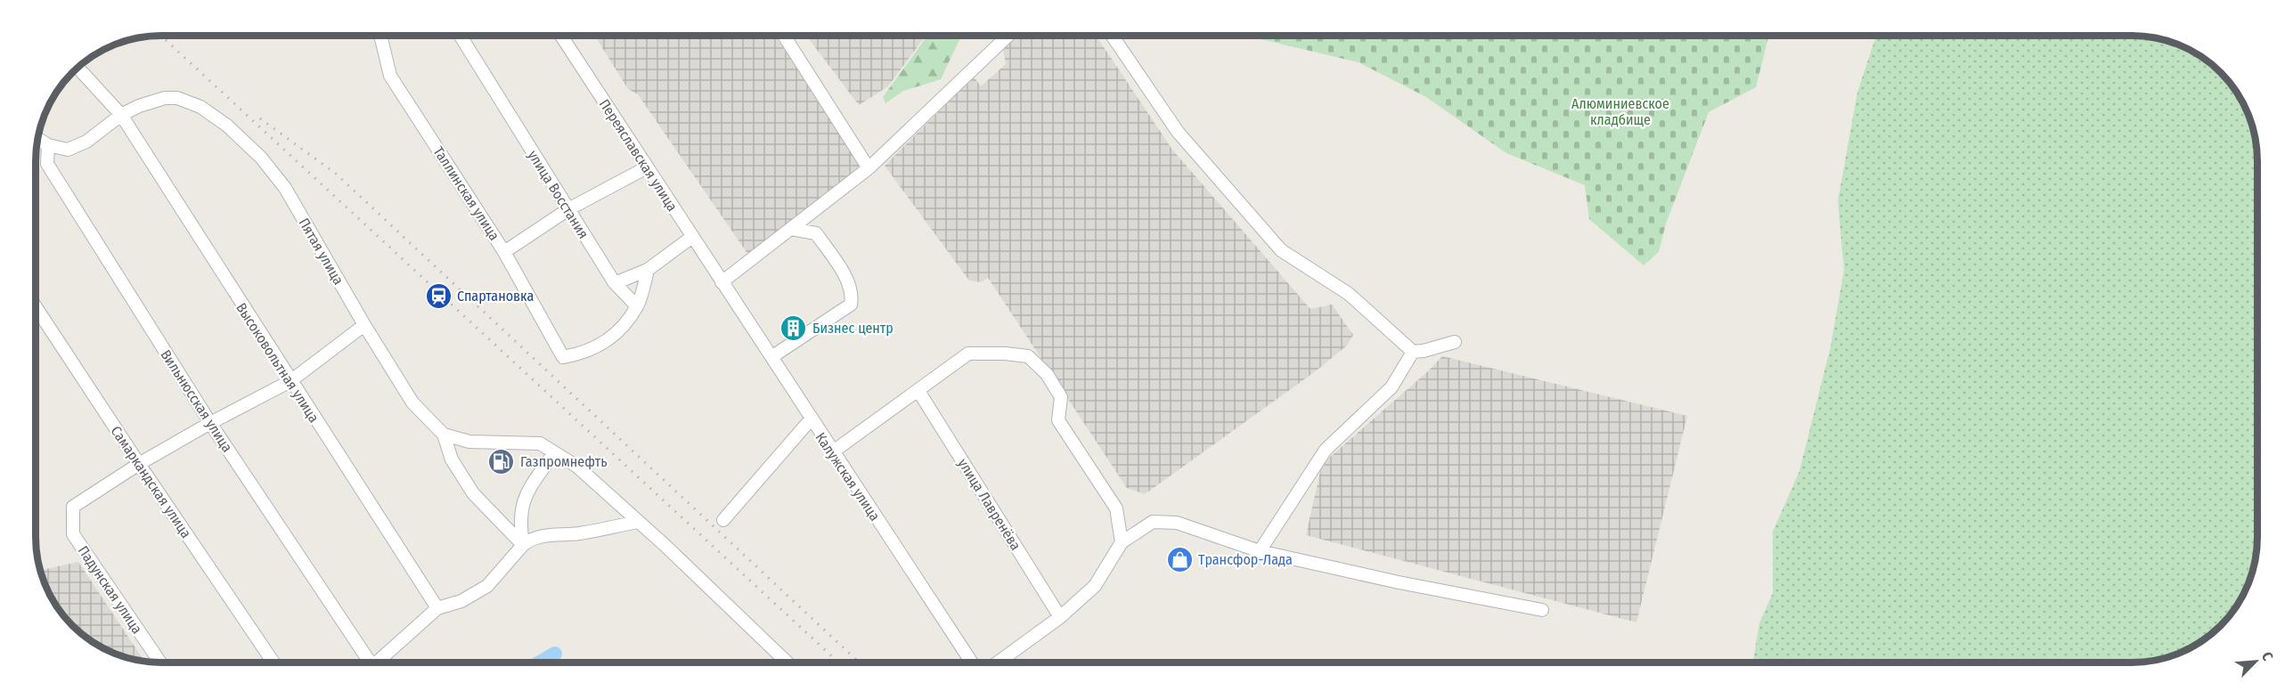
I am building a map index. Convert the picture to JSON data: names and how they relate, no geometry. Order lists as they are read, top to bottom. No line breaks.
{"streets":{"street":["Переяславская улица","Таллинская улица","улица Восстания","Пятая улица","Высоковольтная улица","Вильнюсская улица","Калужская улица","Самаркандская улица","улица Лавренёва","Падунская улица"]},"crossings":[["Переяславская улица","Калужская улица"],["Таллинская улица","улица Восстания"],["Пятая улица","Высоковольтная улица"],["Пятая улица","Вильнюсская улица"],["Самаркандская улица","Падунская улица"]],"parks":["Алюминиевское кладбище"],"places":{"station":["Спартановка"],"building":["Бизнес центр"],"fuel station":["Газпромнефть"],"shop":["Трансфор-Лада"]},"north":"top right"}
